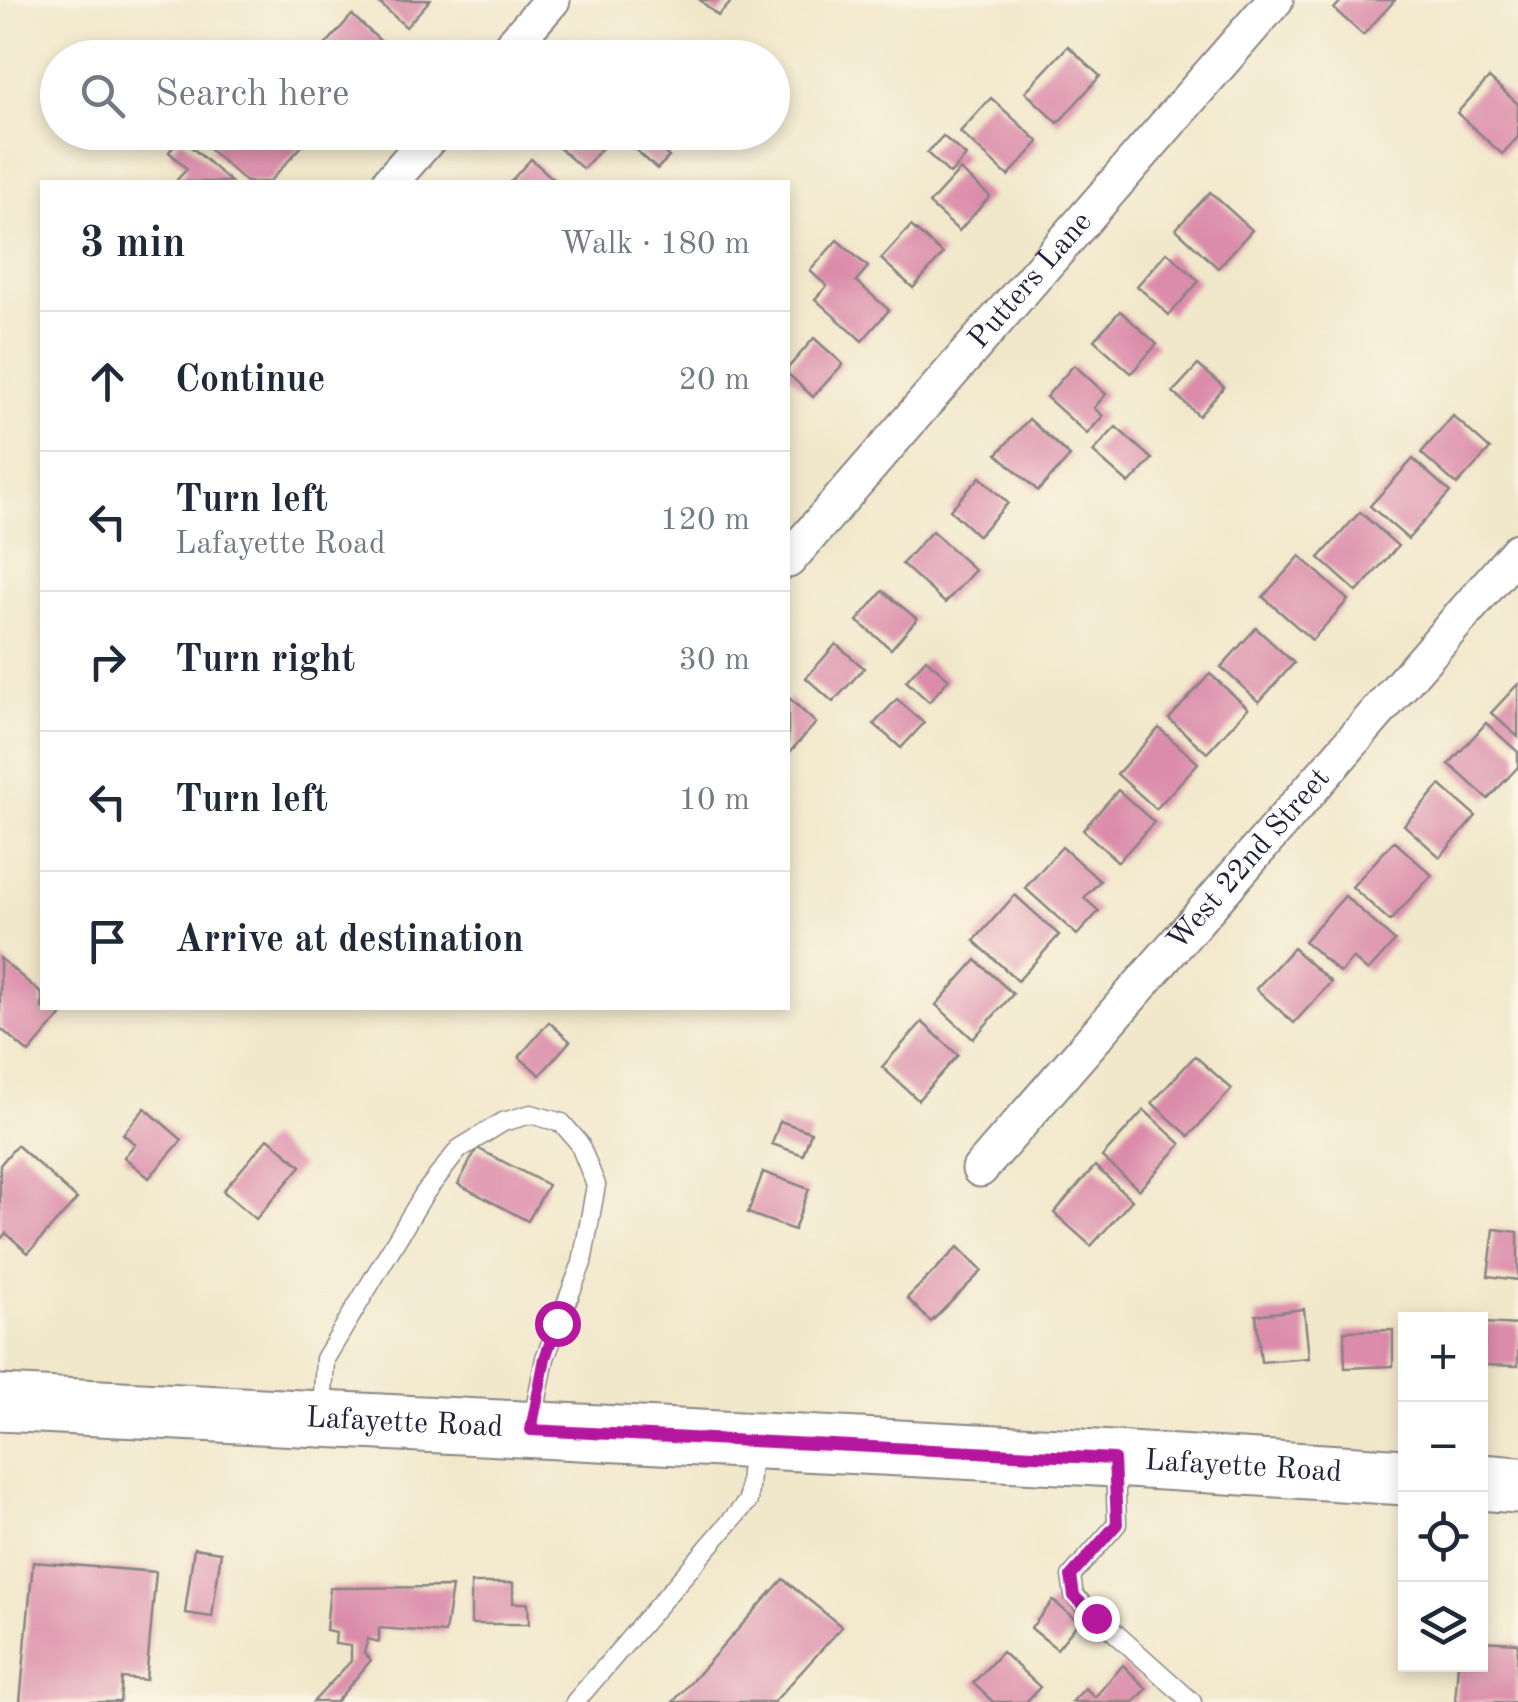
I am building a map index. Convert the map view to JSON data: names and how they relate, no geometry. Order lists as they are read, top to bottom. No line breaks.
{"streets":{"main road":["Lafayette Road"],"street":["Putters Lane","West 22nd Street"]},"page":{"search":"Search here","heading":["3 min","Walk · 180 m"],"list":[["Continue","20 m"],["Turn left","Lafayette Road","120 m"],["Turn right","30 m"],["Turn left","10 m"],"Arrive at destination"],"map_buttons":["+","−"]}}
